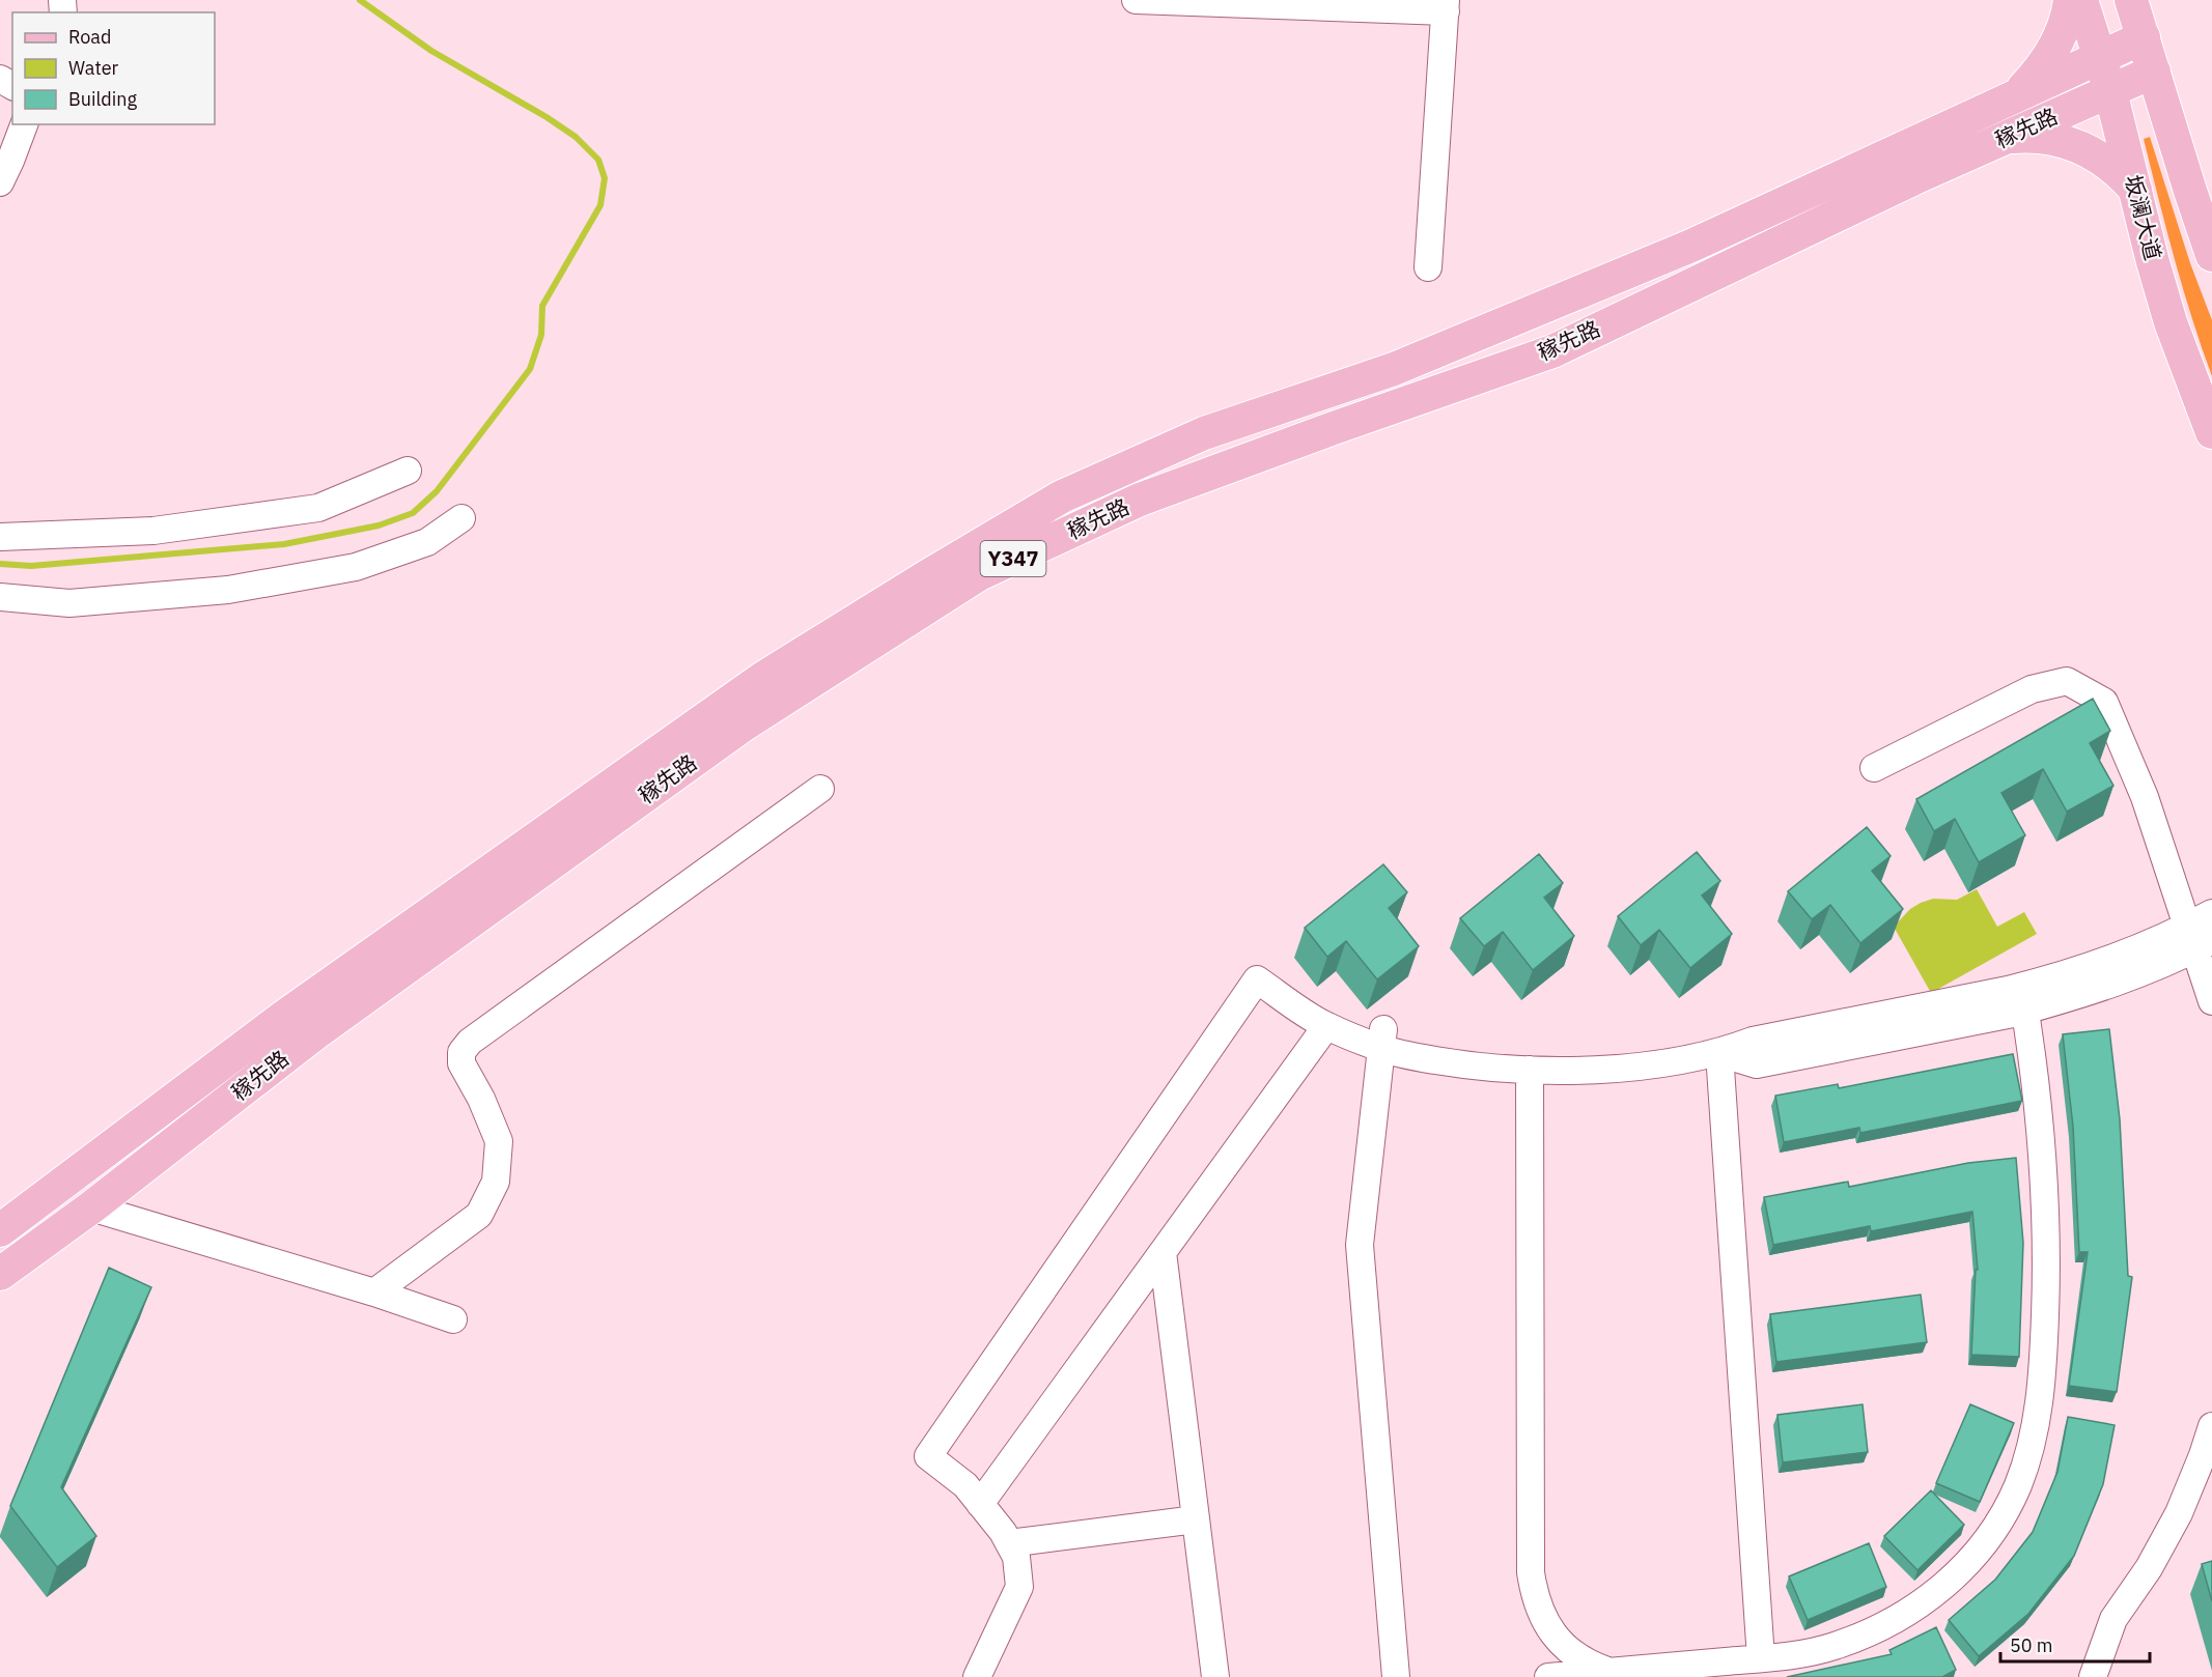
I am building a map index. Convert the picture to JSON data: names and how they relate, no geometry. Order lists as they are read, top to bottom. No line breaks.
{"streets":{"main road":["稼先路","坂澜大道","Y347"]},"crossings":[["稼先路","坂澜大道"]],"legend":["Road","Water","Building"],"scale_bar":"50 m"}
